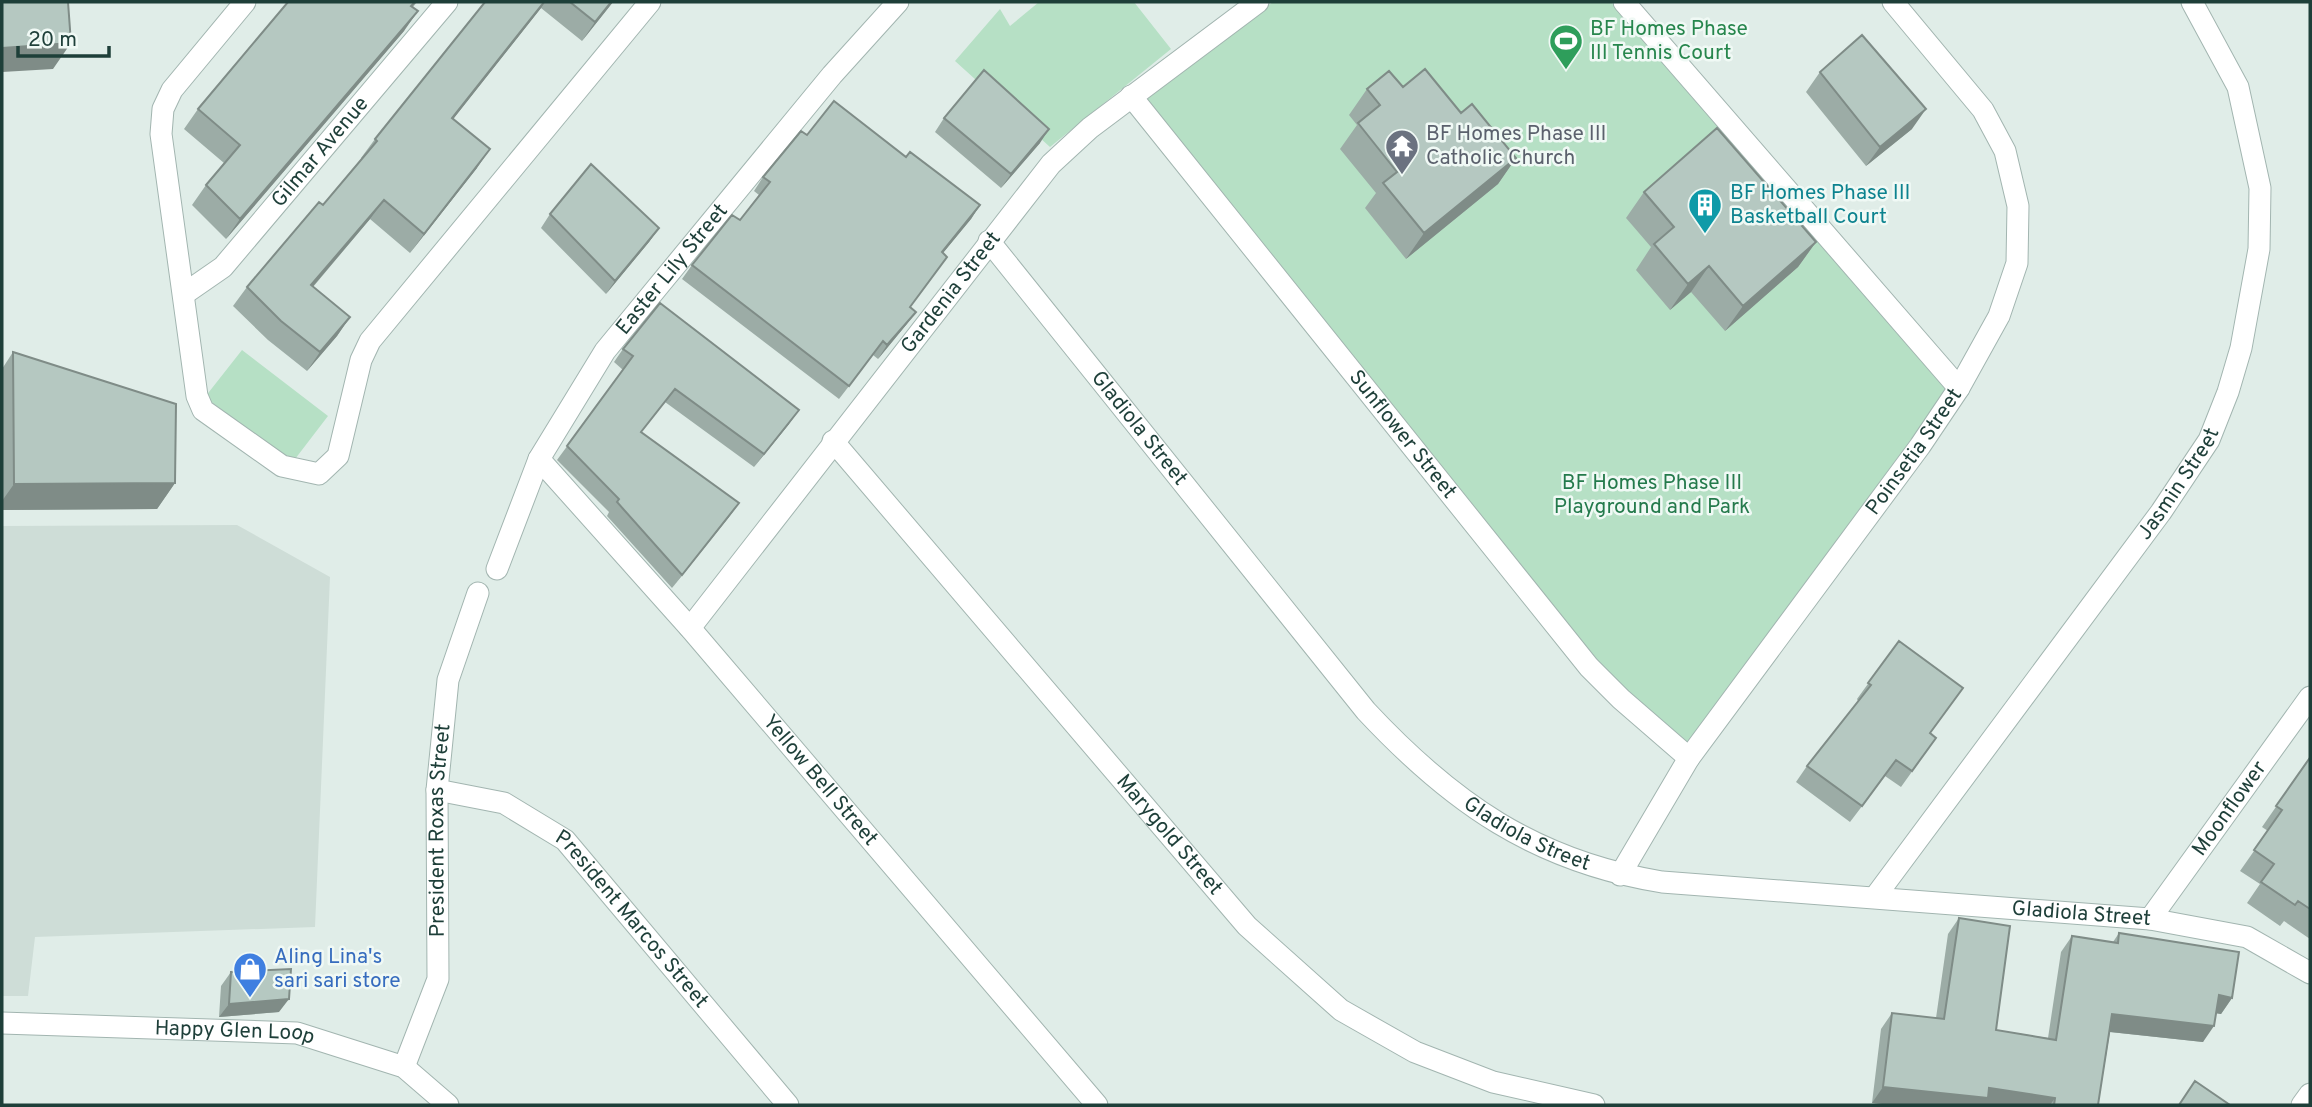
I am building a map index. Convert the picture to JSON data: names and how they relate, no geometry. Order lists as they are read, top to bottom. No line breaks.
{"streets":{"street":["Gilmar Avenue","Easter Lily Street","Gardenia Street","Gladiola Street","Sunflower Street","Poinsetia Street","Jasmin Street","Yellow Bell Street","Moonflower","President Roxas Street","Marygold Street","President Marcos Street","Happy Glen Loop"]},"crossings":[["Easter Lily Street","Yellow Bell Street"],["Gardenia Street","Gladiola Street"],["Gardenia Street","Sunflower Street"],["Gardenia Street","Yellow Bell Street"],["Gardenia Street","Marygold Street"],["Gladiola Street","Poinsetia Street"],["Gladiola Street","Jasmin Street"],["Gladiola Street","Moonflower"],["Sunflower Street","Poinsetia Street"],["President Roxas Street","President Marcos Street"],["President Roxas Street","Happy Glen Loop"]],"parks":["BF Homes Phase III Playground and Park"],"places":{"sports":["BF Homes Phase III Tennis Court"],"temple":["BF Homes Phase III Catholic Church"],"building":["BF Homes Phase III Basketball Court"],"shop":["Aling Lina's sari sari store"]},"scale_bar":"20 m"}
